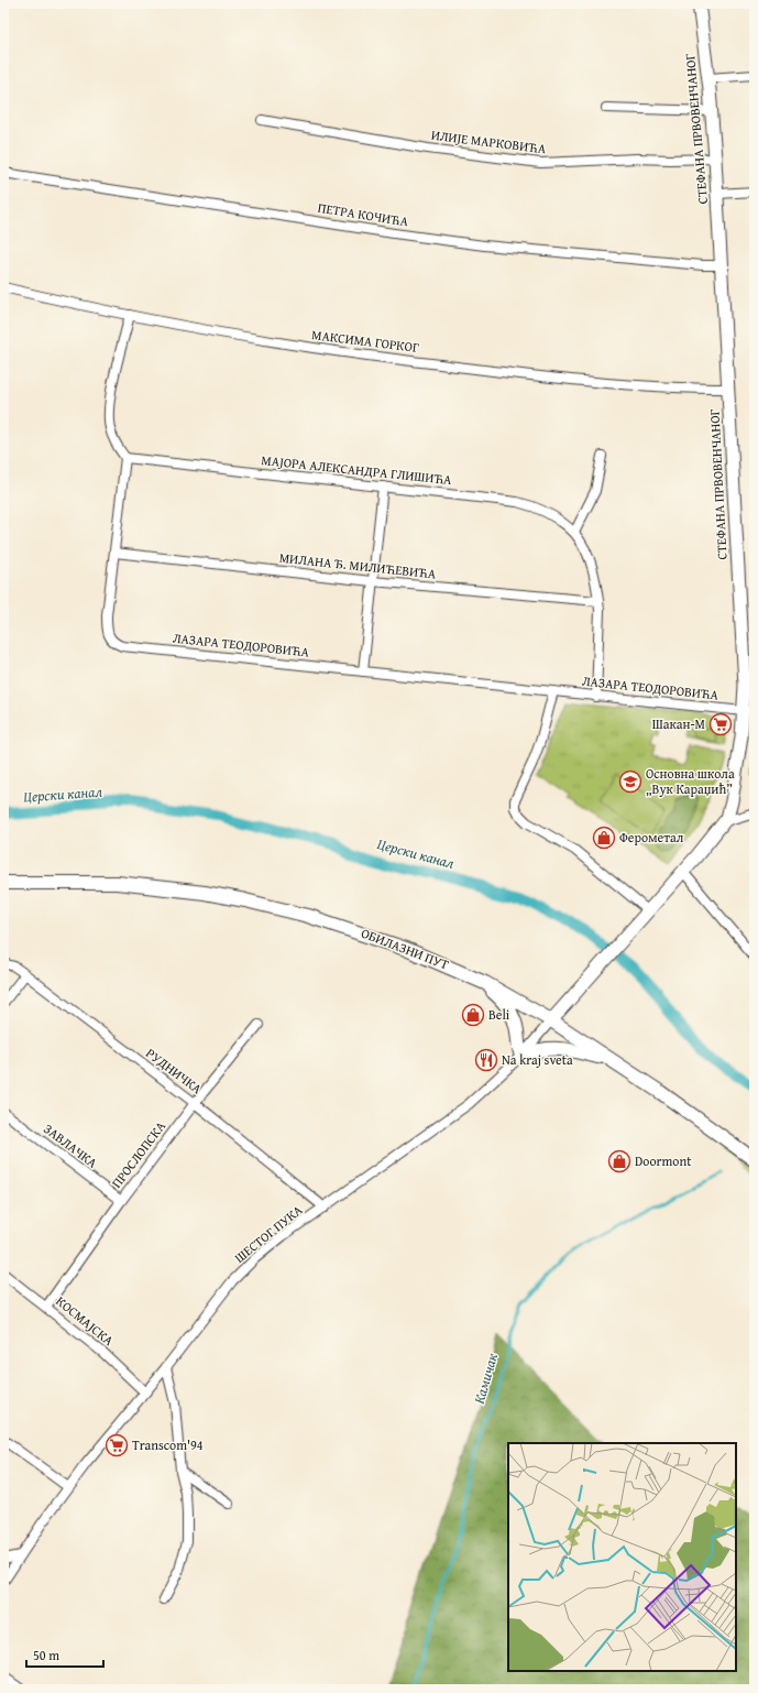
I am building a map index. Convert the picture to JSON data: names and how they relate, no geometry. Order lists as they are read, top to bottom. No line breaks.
{"streets":{"main road":["ОБИЛАЗНИ ПУТ"],"street":["СТЕФАНА ПРВОВЕНЧАНОГ","ИЛИЈЕ МАРКОВИЋА","ПЕТРА КОЧИЋА","МАКСИМА ГОРКОГ","МАЈОРА АЛЕКСАНДРА ГЛИШИЋА","МИЛАНА Ђ. МИЛИЋЕВИЋА","ЛАЗАРА ТЕОДОРОВИЋА","РУДНИЧКА","ЗАВЛАЧКА","ПРОСЛОПСКА","ШЕСТОГ ПУКА","КОСМАЈСКА"]},"crossings":[["СТЕФАНА ПРВОВЕНЧАНОГ","ИЛИЈЕ МАРКОВИЋА"],["СТЕФАНА ПРВОВЕНЧАНОГ","ПЕТРА КОЧИЋА"],["СТЕФАНА ПРВОВЕНЧАНОГ","МАКСИМА ГОРКОГ"],["СТЕФАНА ПРВОВЕНЧАНОГ","ЛАЗАРА ТЕОДОРОВИЋА"],["СТЕФАНА ПРВОВЕНЧАНОГ","ОБИЛАЗНИ ПУТ"],["СТЕФАНА ПРВОВЕНЧАНОГ","ШЕСТОГ ПУКА"],["МАЈОРА АЛЕКСАНДРА ГЛИШИЋА","МИЛАНА Ђ. МИЛИЋЕВИЋА"],["МАЈОРА АЛЕКСАНДРА ГЛИШИЋА","ЛАЗАРА ТЕОДОРОВИЋА"],["МИЛАНА Ђ. МИЛИЋЕВИЋА","ЛАЗАРА ТЕОДОРОВИЋА"],["ОБИЛАЗНИ ПУТ","ШЕСТОГ ПУКА"],["РУДНИЧКА","ПРОСЛОПСКА"],["РУДНИЧКА","ШЕСТОГ ПУКА"],["ЗАВЛАЧКА","ПРОСЛОПСКА"],["ПРОСЛОПСКА","КОСМАЈСКА"],["ШЕСТОГ ПУКА","КОСМАЈСКА"]],"water":["Церски канал","Камичак"],"places":{"supermarket":["Шакан-М","Transcom'94"],"school or university":["Основна школа „Вук Караџић”"],"shop":["Ферометал","Beli","Doormont"],"restaurant":["Na kraj sveta"]},"scale_bar":"50 m"}
